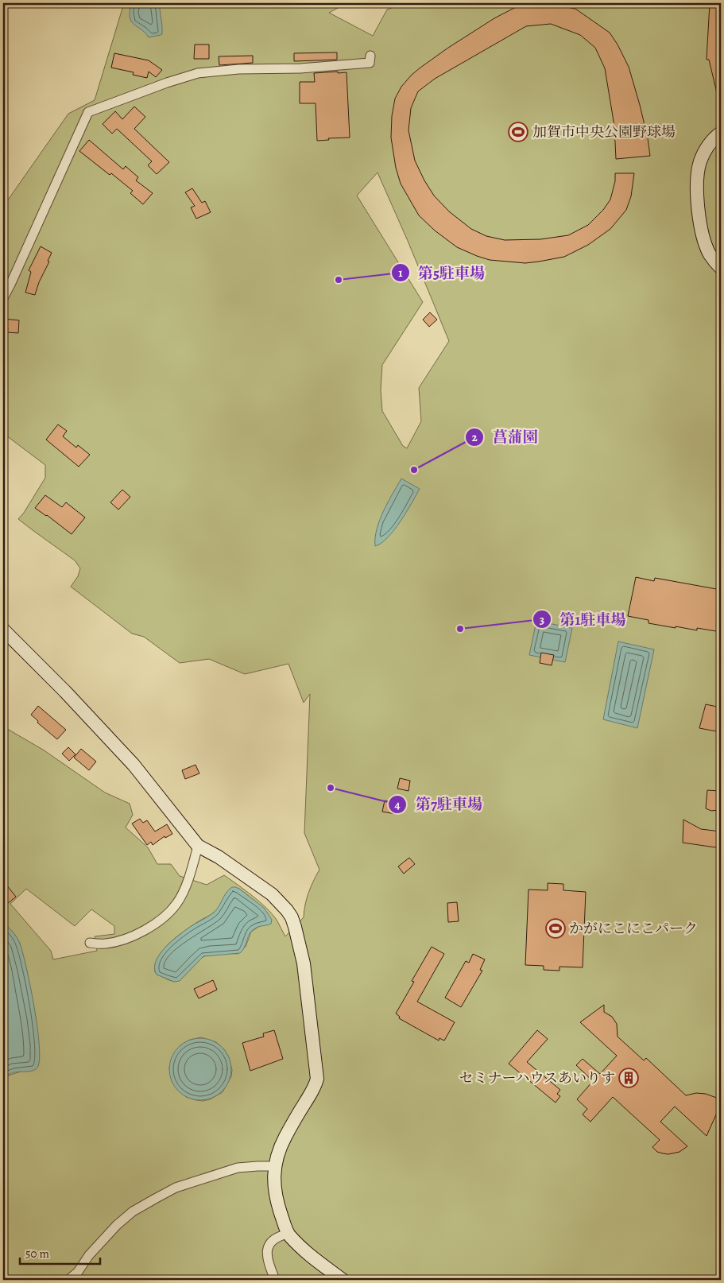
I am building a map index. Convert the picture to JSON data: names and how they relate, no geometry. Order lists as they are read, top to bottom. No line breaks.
{"places":{"sports":["加賀市中央公園野球場","かがにこにこパーク"],"other":["第5駐車場","菖蒲園","第1駐車場","第7駐車場"],"building":["セミナーハウスあいりす"]},"scale_bar":"50 m"}
